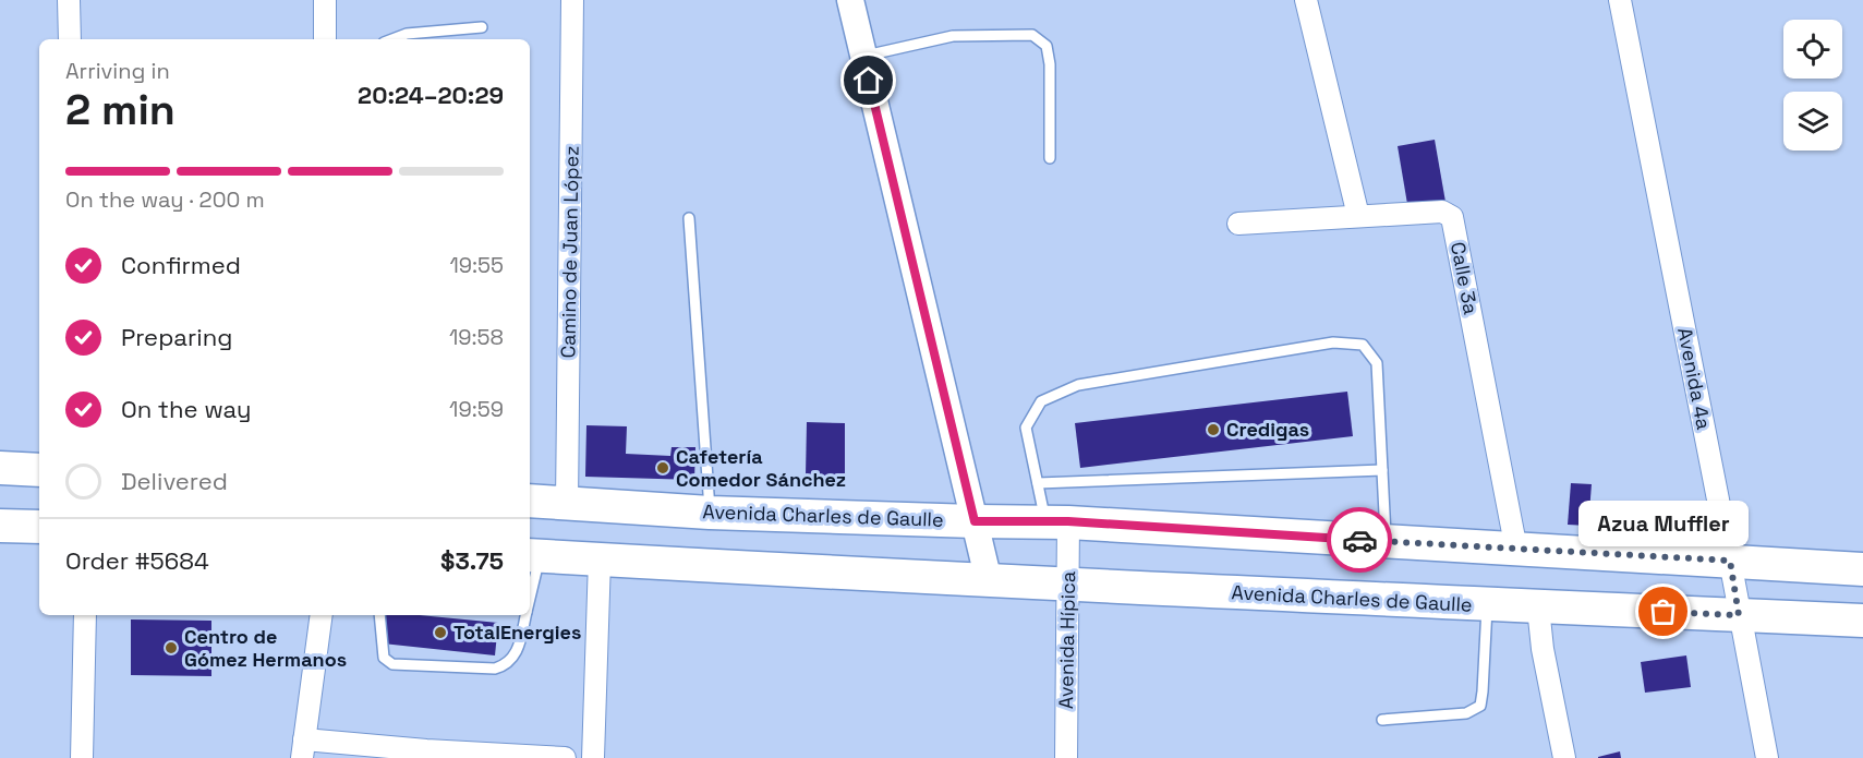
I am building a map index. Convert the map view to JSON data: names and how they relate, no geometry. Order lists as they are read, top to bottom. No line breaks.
{"streets":{"main road":["Avenida Charles de Gaulle"],"street":["Camino de Juan López","Calle 3a","Avenida 4a","Avenida Hípica"]},"crossings":[["Camino de Juan López","Avenida Charles de Gaulle"],["Calle 3a","Avenida Charles de Gaulle"],["Avenida 4a","Avenida Charles de Gaulle"],["Avenida Charles de Gaulle","Avenida Hípica"]],"places":["Credigas","Cafetería Comedor Sánchez","Azua Muffler","TotalEnergies","Centro de Gómez Hermanos"],"page":{"heading":["2 min","Arriving in","20:24–20:29"],"panel":["Order #5684","$3.75"],"bar":"On the way · 200 m","list":[["Confirmed","19:55"],["Preparing","19:58"],["On the way","19:59"],"Delivered"],"bubble":"Azua Muffler"}}
